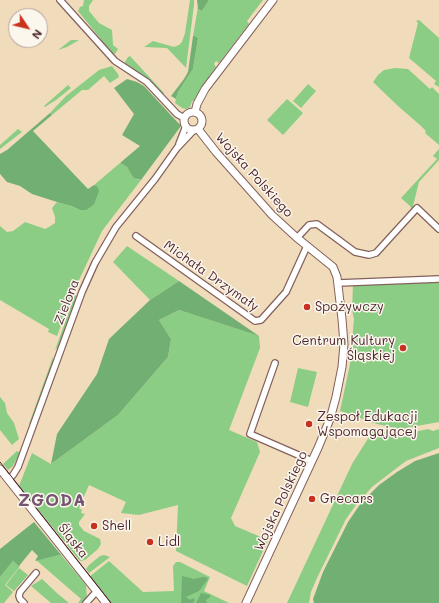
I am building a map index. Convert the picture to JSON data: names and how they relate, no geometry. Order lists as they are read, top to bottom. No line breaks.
{"streets":{"street":["Wojska Polskiego","Michała Drzymały","Zielona","Śląska"]},"crossings":[["Wojska Polskiego","Michała Drzymały"],["Wojska Polskiego","Zielona"],["Zielona","Śląska"]],"districts":["ZGODA"],"places":["Spożywczy","Centrum Kultury Śląskiej","Zespoł Edukacji Wspomagającej","Grecars","Shell","Lidl"],"north":"bottom right"}
